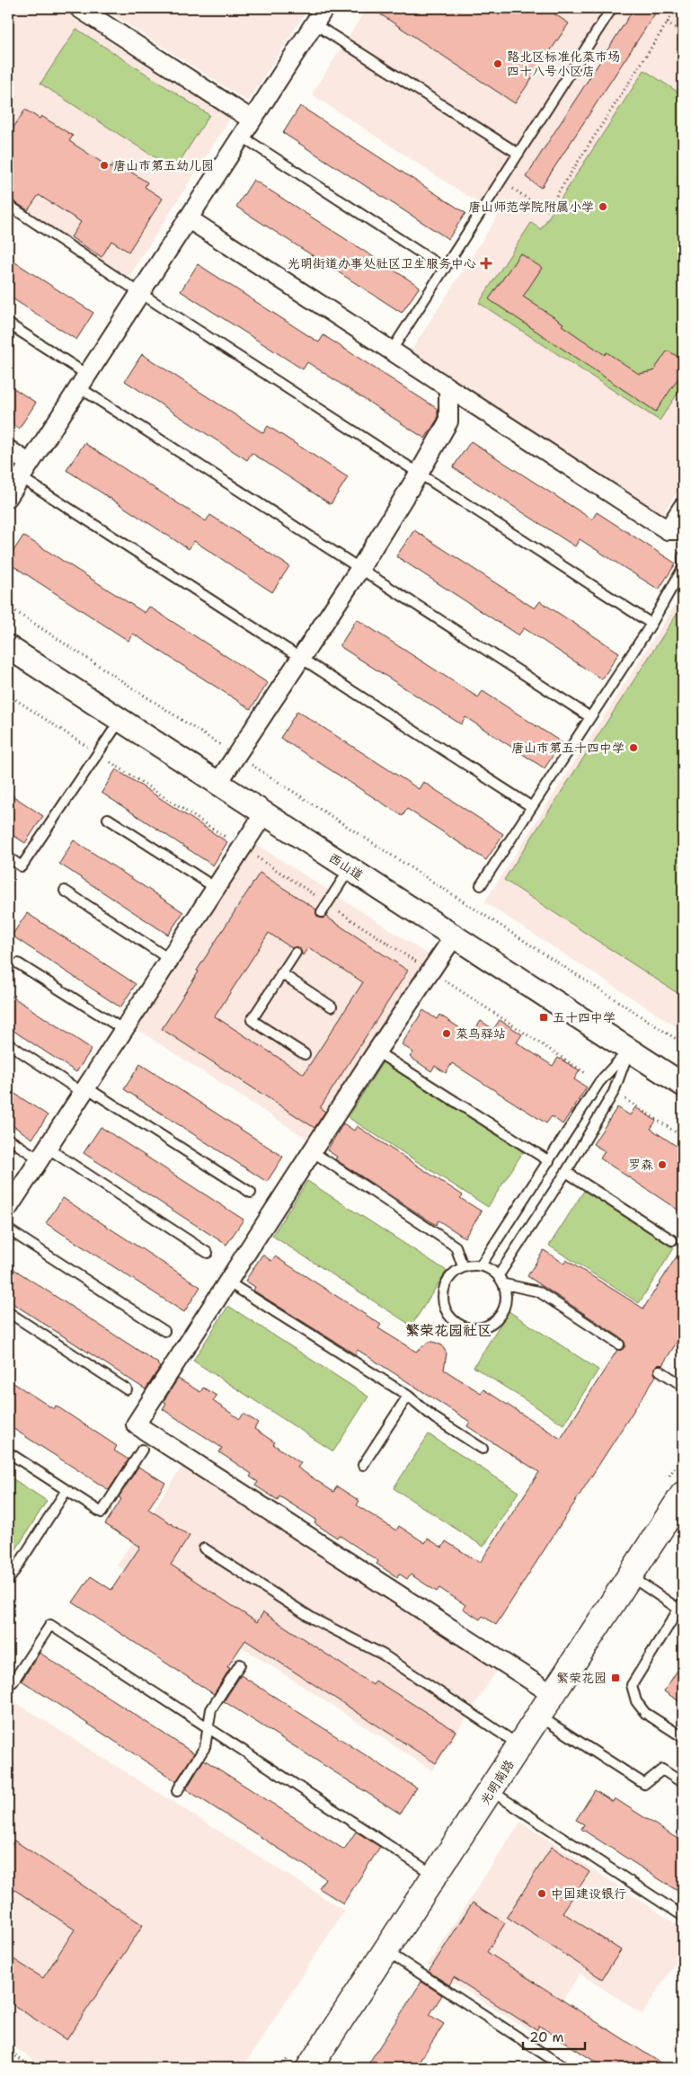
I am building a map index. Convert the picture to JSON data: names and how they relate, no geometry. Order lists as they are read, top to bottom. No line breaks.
{"streets":{"main road":["光明南路"],"street":["西山道"]},"districts":["繁荣花园社区"],"places":{"other":["路北区标准化菜市场 四十八号小区店","唐山市第五幼儿园","唐山师范学院附属小学","唐山市第五十四中学","菜鸟驿站","罗森","中国建设银行"],"health":["光明街道办事处社区卫生服务中心"],"transit":["五十四中学","繁荣花园"]},"scale_bar":"20 m"}
